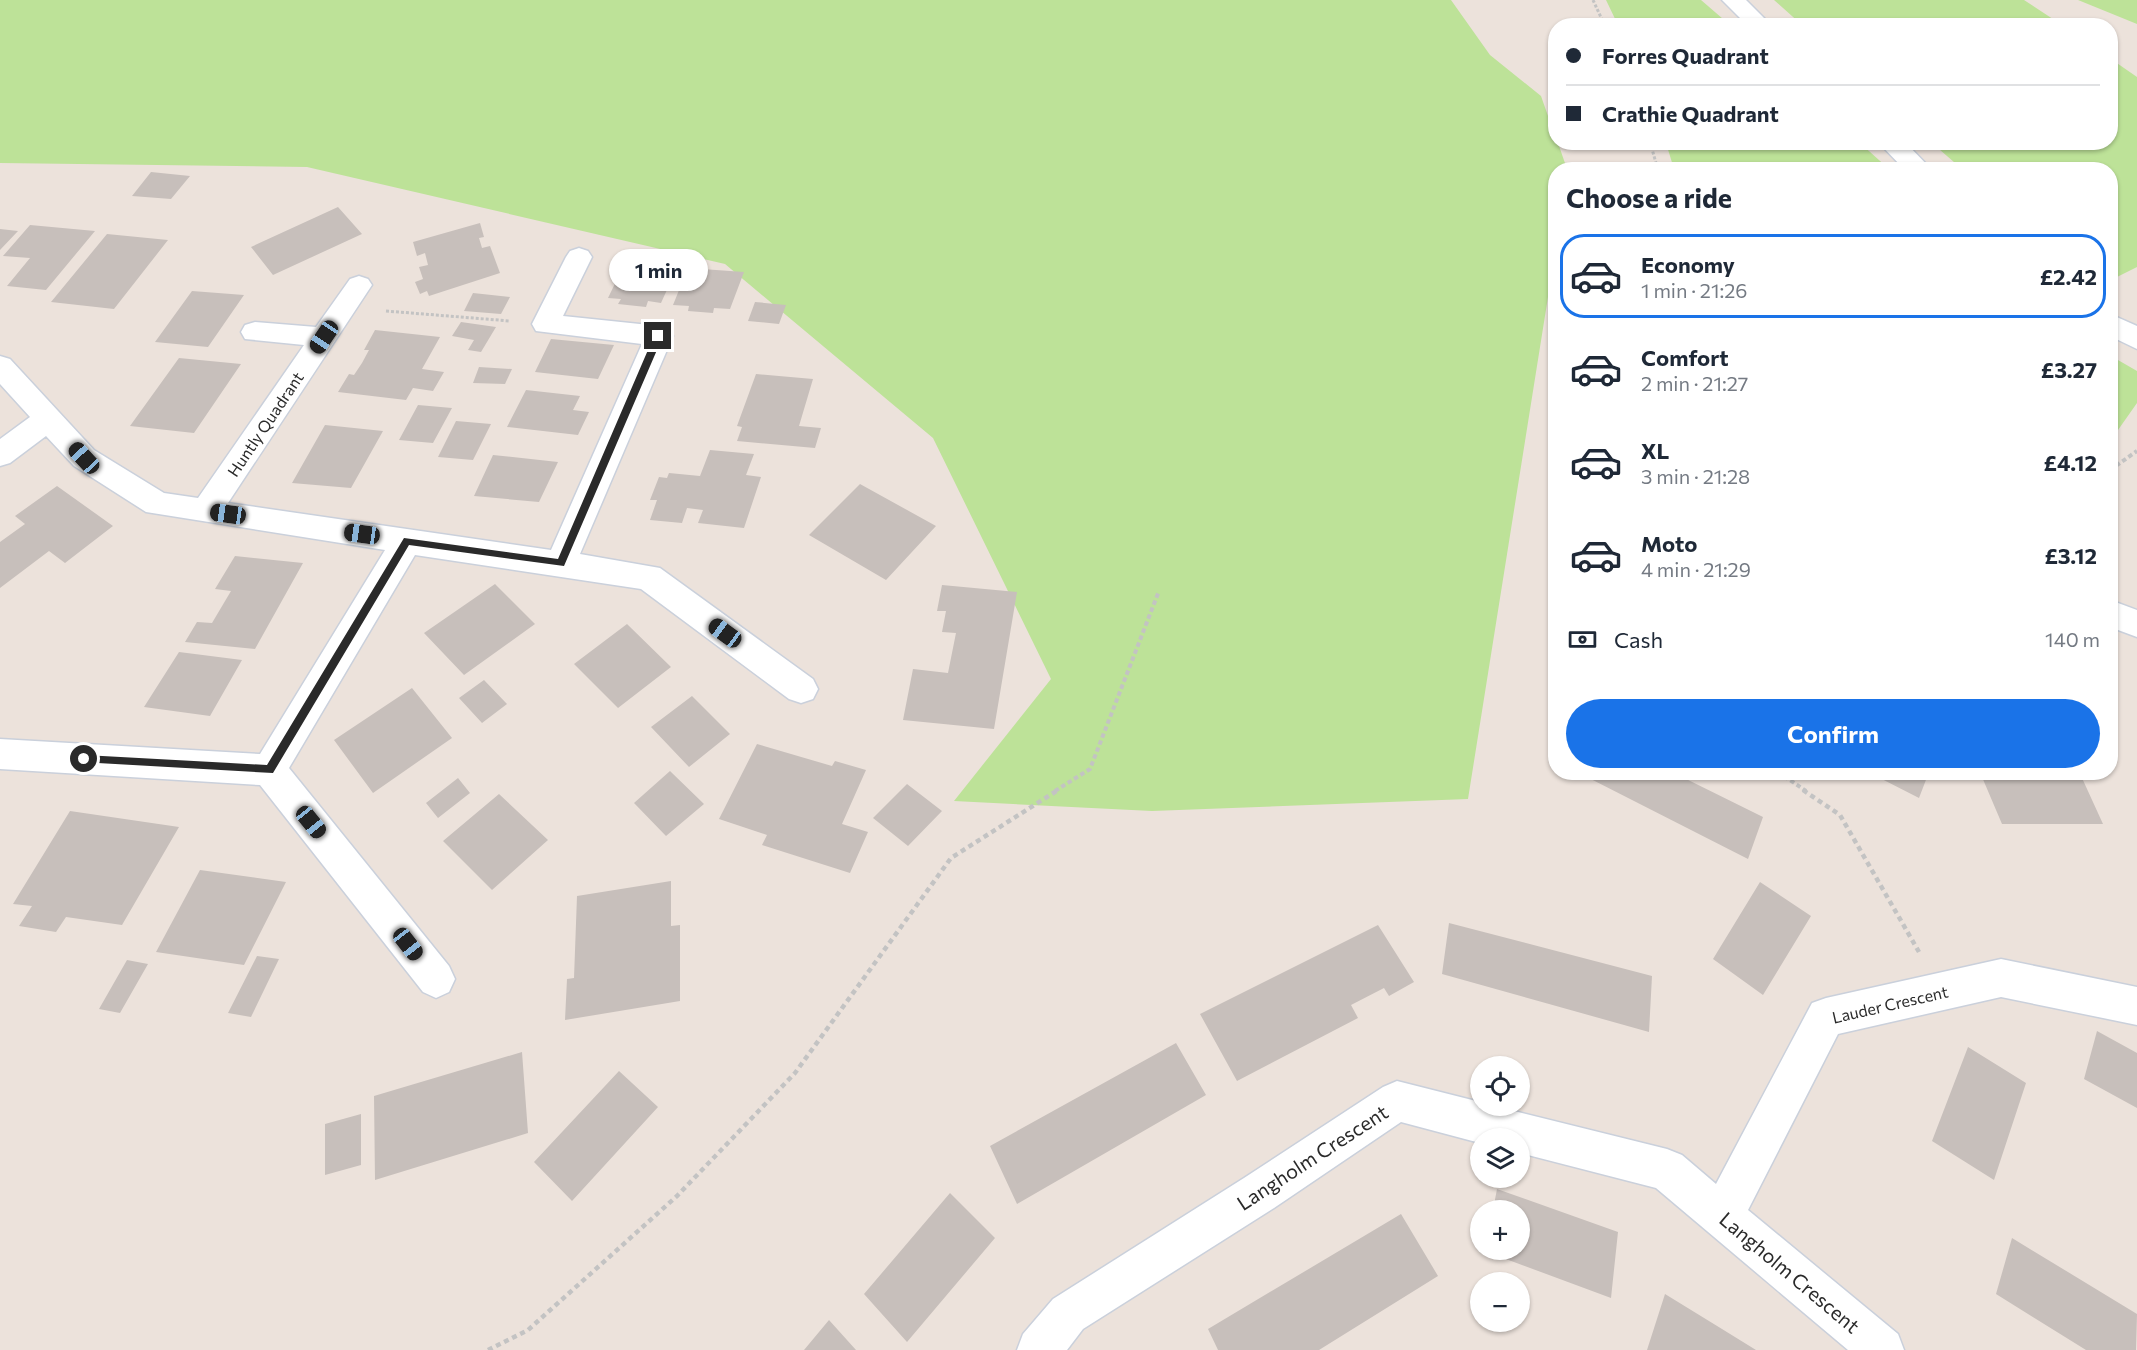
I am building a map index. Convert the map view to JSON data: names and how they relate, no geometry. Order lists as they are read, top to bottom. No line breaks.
{"streets":{"street":["Huntly Quadrant","Lauder Crescent","Langholm Crescent"]},"crossings":[["Lauder Crescent","Langholm Crescent"]],"page":{"banner":["Forres Quadrant","Crathie Quadrant"],"heading":"Choose a ride","list":[{"name":"Economy","note":"1 min · 21:26","value":"£2.42"},{"name":"Comfort","note":"2 min · 21:27","value":"£3.27"},{"name":"XL","note":"3 min · 21:28","value":"£4.12"},{"name":"Moto","note":"4 min · 21:29","value":"£3.12"}],"bubble":"1 min","pay":["Cash","140 m"],"buttons":"Confirm","map_buttons":["+","−"]}}
